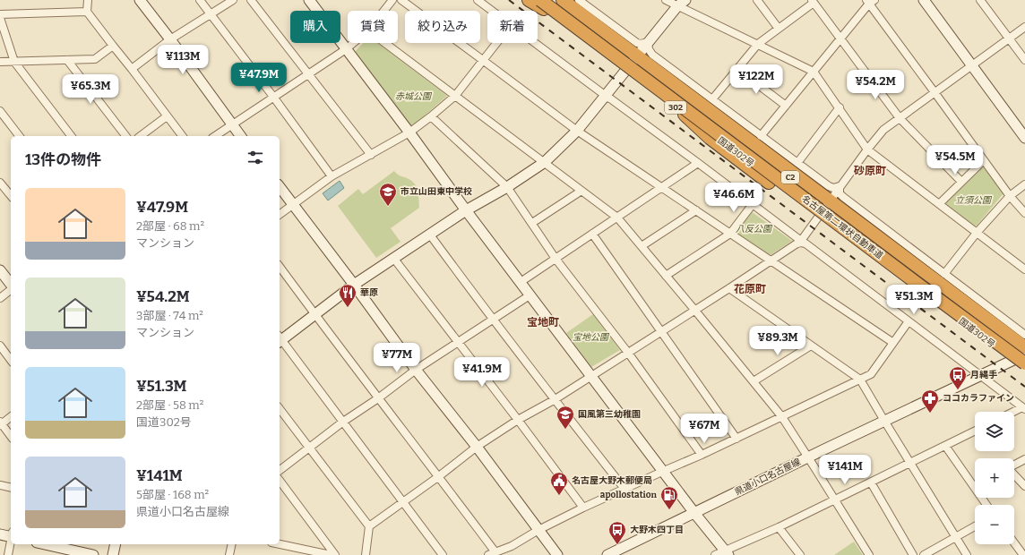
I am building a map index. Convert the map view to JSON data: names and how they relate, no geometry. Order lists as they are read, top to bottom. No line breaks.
{"streets":{"highway":["302","国道302号","C2","名古屋第二環状自動車道"],"street":["県道小口名古屋線"]},"crossings":[["国道302号","名古屋第二環状自動車道"],["国道302号","県道小口名古屋線"],["名古屋第二環状自動車道","県道小口名古屋線"]],"districts":["砂原町","花原町","宝地町"],"parks":["赤城公園","立須公園","八反公園","宝地公園"],"places":{"school or university":["市立山田東中学校","国風第三幼稚園"],"restaurant":["華原"],"bus stop":["月縄手","大野木四丁目"],"pharmacy":["ココカラファイン"],"public building":["名古屋大野木郵便局"],"fuel station":["apollostation"]},"page":{"chip":["購入","賃貸","絞り込み","新着"],"price":["¥113M","¥47.9M","¥122M","¥54.2M","¥65.3M","¥54.5M","¥46.6M","¥51.3M","¥89.3M","¥77M","¥41.9M","¥67M","¥141M"],"heading":"13件の物件","list":[{"name":"¥47.9M","note":"2部屋 · 68 m² · マンション"},{"name":"¥54.2M","note":"3部屋 · 74 m² · マンション"},{"name":"¥51.3M","note":"2部屋 · 58 m² · 国道302号"},{"name":"¥141M","note":"5部屋 · 168 m² · 県道小口名古屋線"}],"map_buttons":["+","−"]}}
